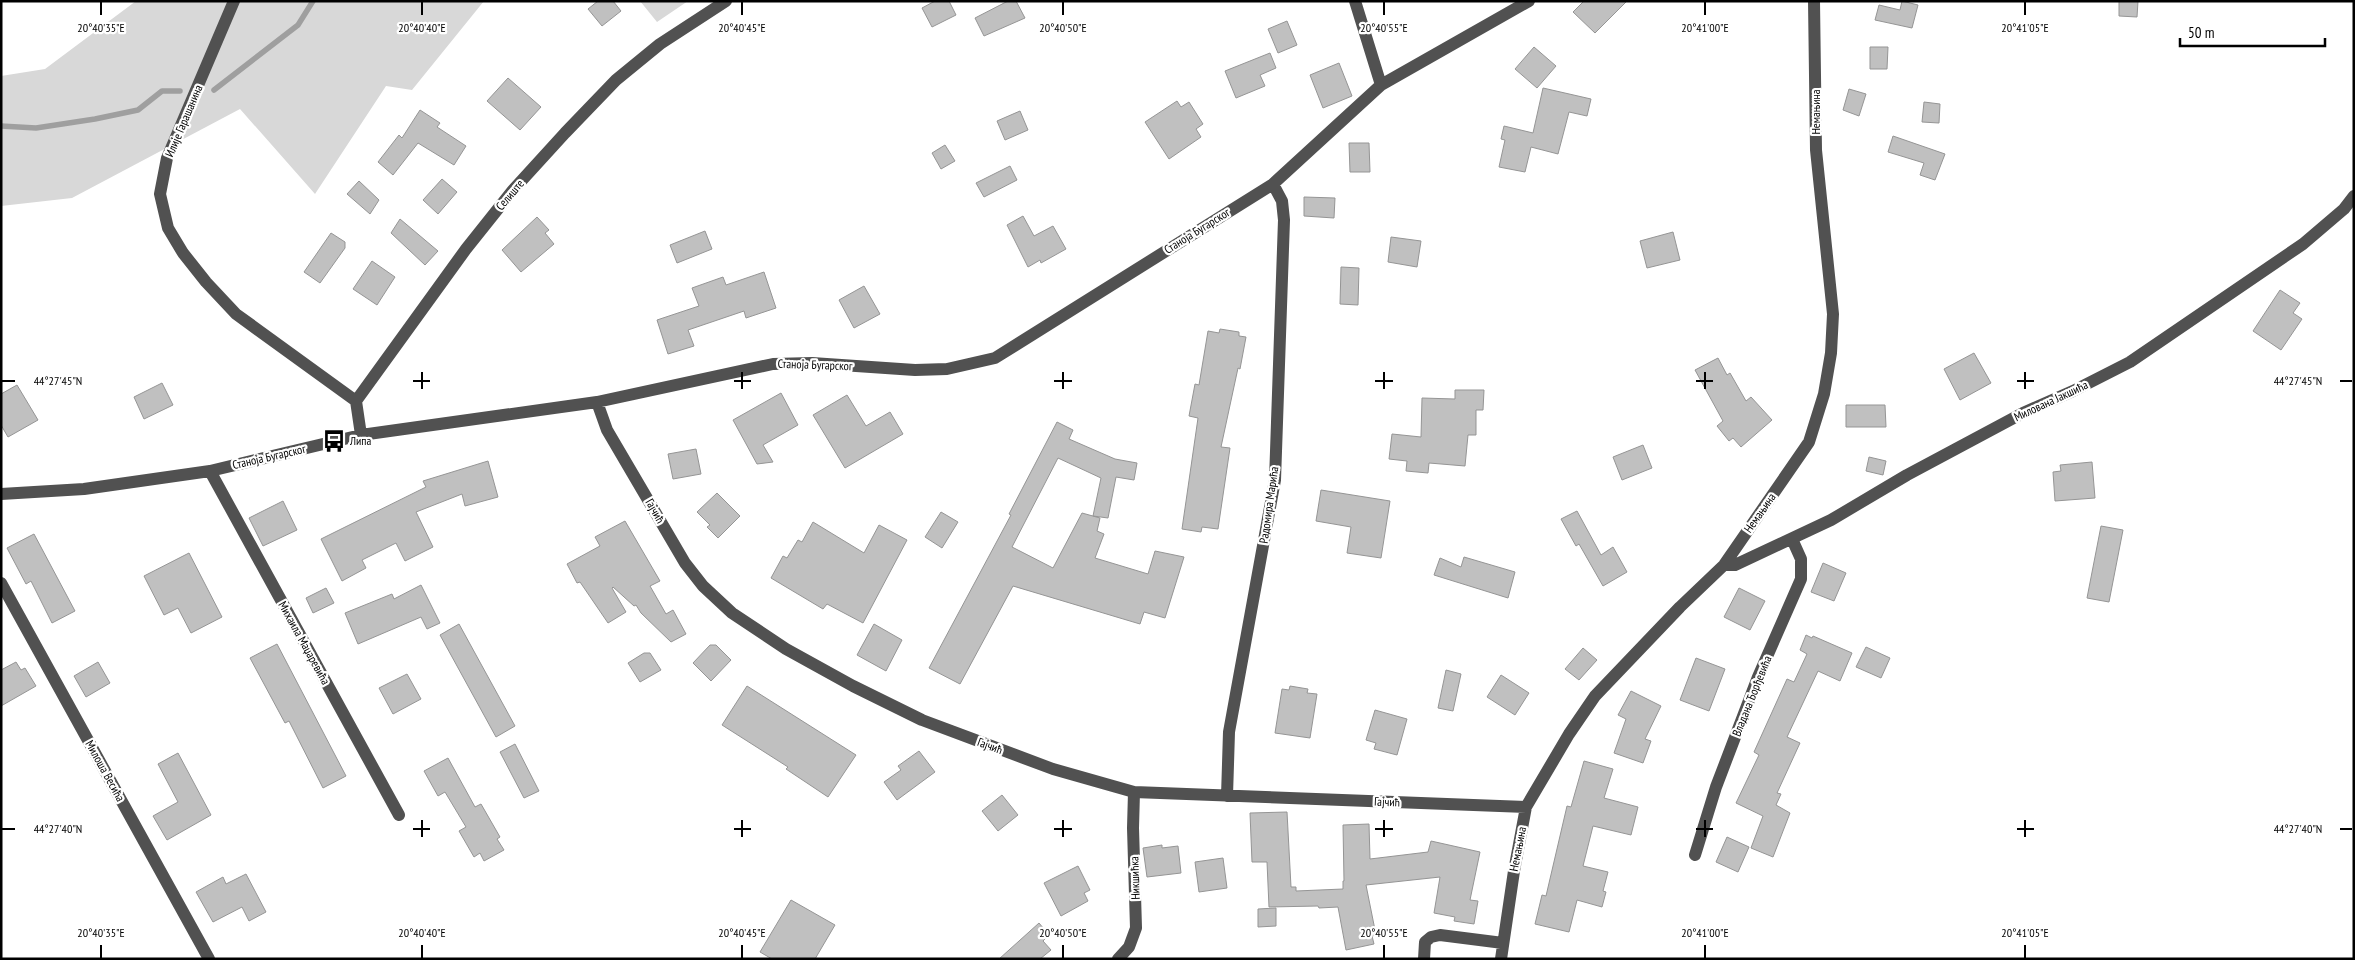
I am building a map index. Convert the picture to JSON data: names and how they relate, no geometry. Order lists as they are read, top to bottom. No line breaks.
{"streets":{"street":["Немањина","Илије Гарашанина","Селиште","Станоја Бугарског","Милована Јакшића","Радомира Марића","Гајчић","Михаила Маџаревића","Владана Ђорђевића","Милоша Весића","Никшићка"]},"crossings":[["Немањина","Милована Јакшића"],["Немањина","Гајчић"],["Илије Гарашанина","Селиште"],["Станоја Бугарског","Радомира Марића"],["Станоја Бугарског","Гајчић"],["Станоја Бугарског","Михаила Маџаревића"],["Милована Јакшића","Владана Ђорђевића"],["Радомира Марића","Гајчић"],["Гајчић","Никшићка"]],"places":{"bus stop":["Липа"]},"scale_bar":"50 m","coordinates":["20°40'35\"E","20°40'40\"E","20°40'45\"E","20°40'50\"E","20°40'55\"E","20°41'00\"E","20°41'05\"E","44°27'45\"N","44°27'40\"N"]}
